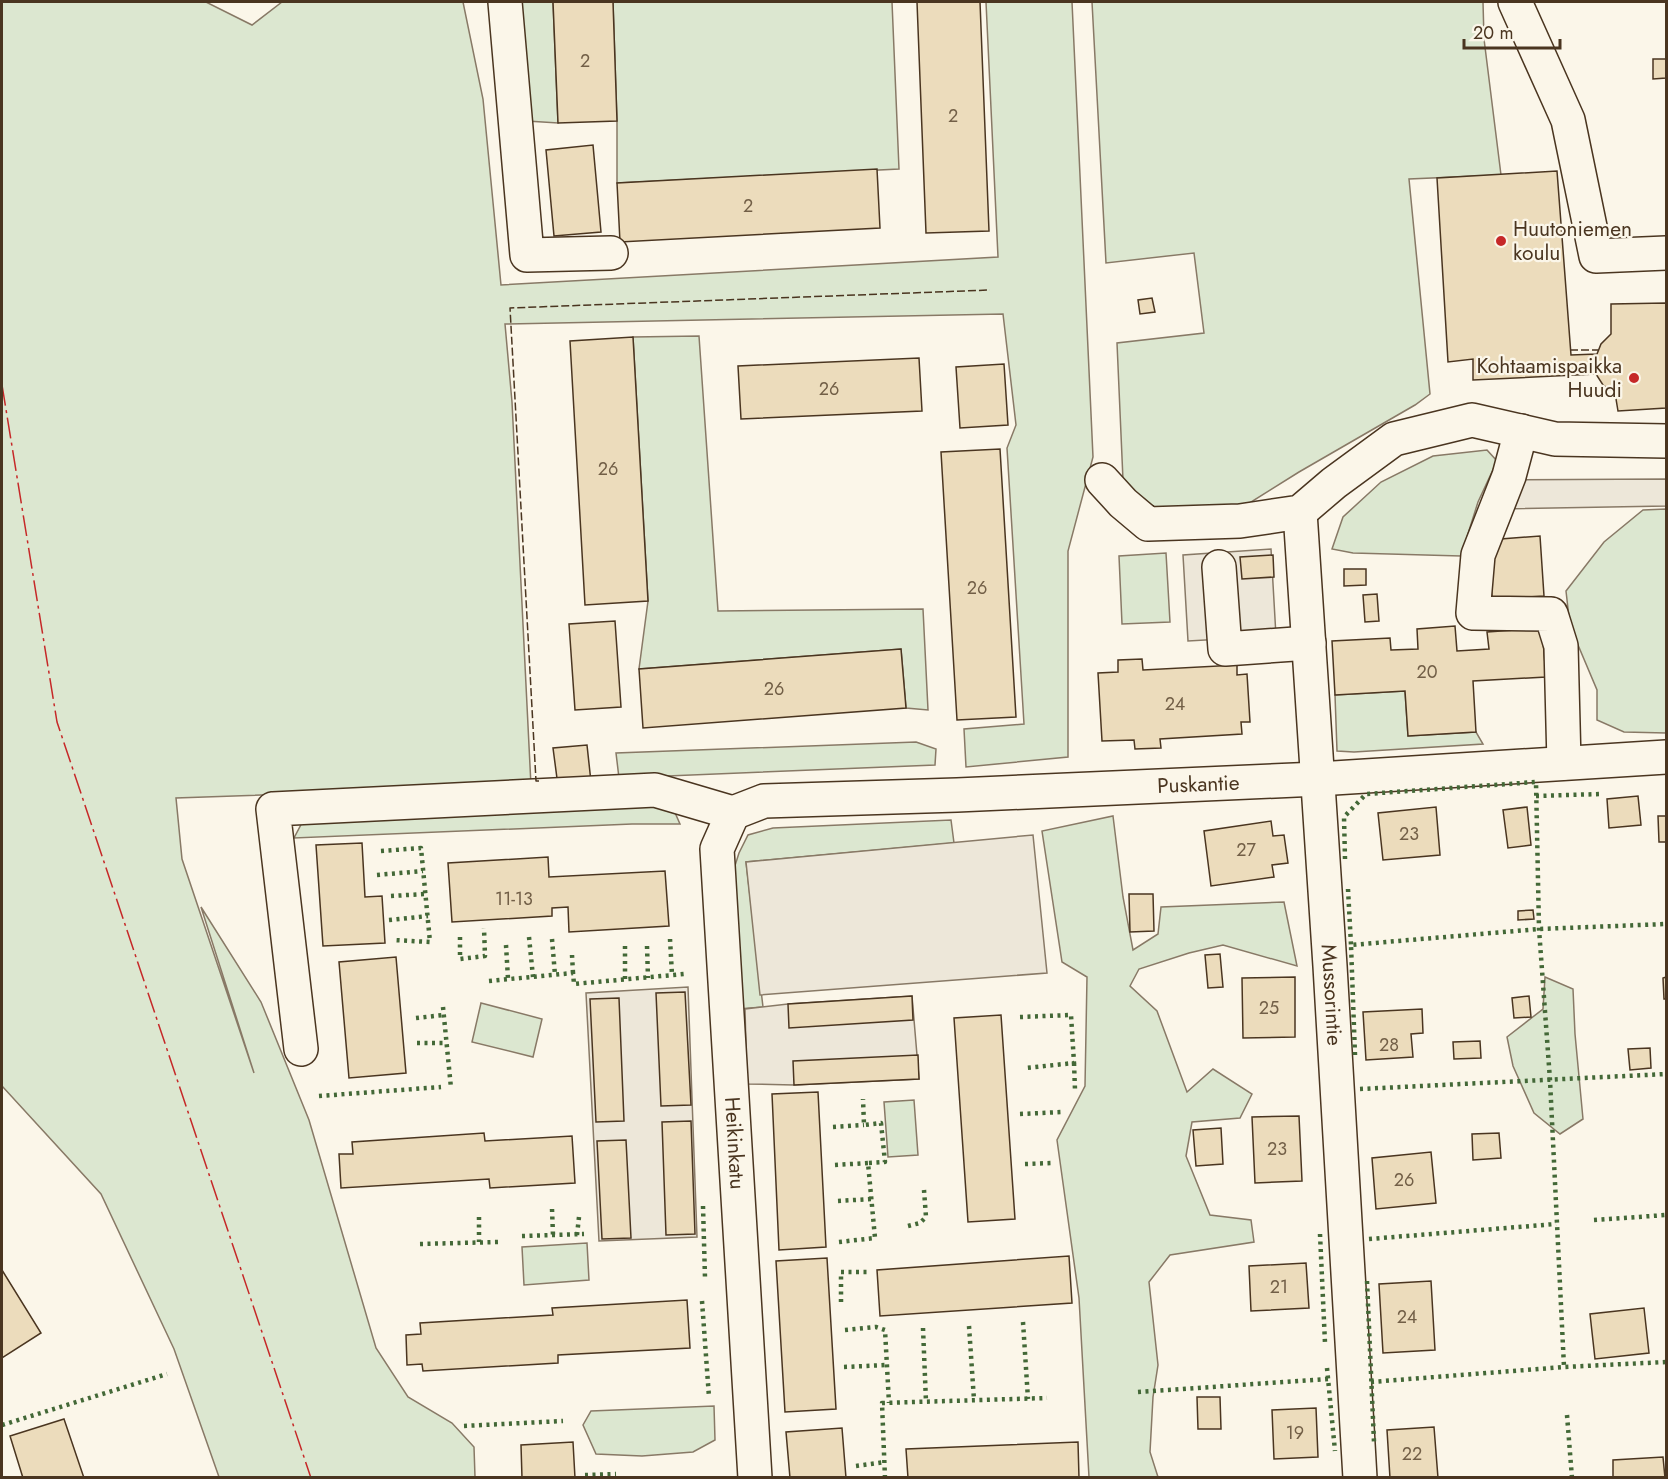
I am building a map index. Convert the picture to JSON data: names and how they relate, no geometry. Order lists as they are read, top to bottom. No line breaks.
{"streets":{"street":["Puskantie","Mussorintie","Heikinkatu"]},"crossings":[["Puskantie","Mussorintie"],["Puskantie","Heikinkatu"]],"places":["Huutoniemen koulu","Kohtaamispaikka Huudi"],"house_numbers":["2","2","2","26","26","26","20","26","24","23","27","11-13","25","28","23","26","21","24","19","22"],"scale_bar":"20 m"}
